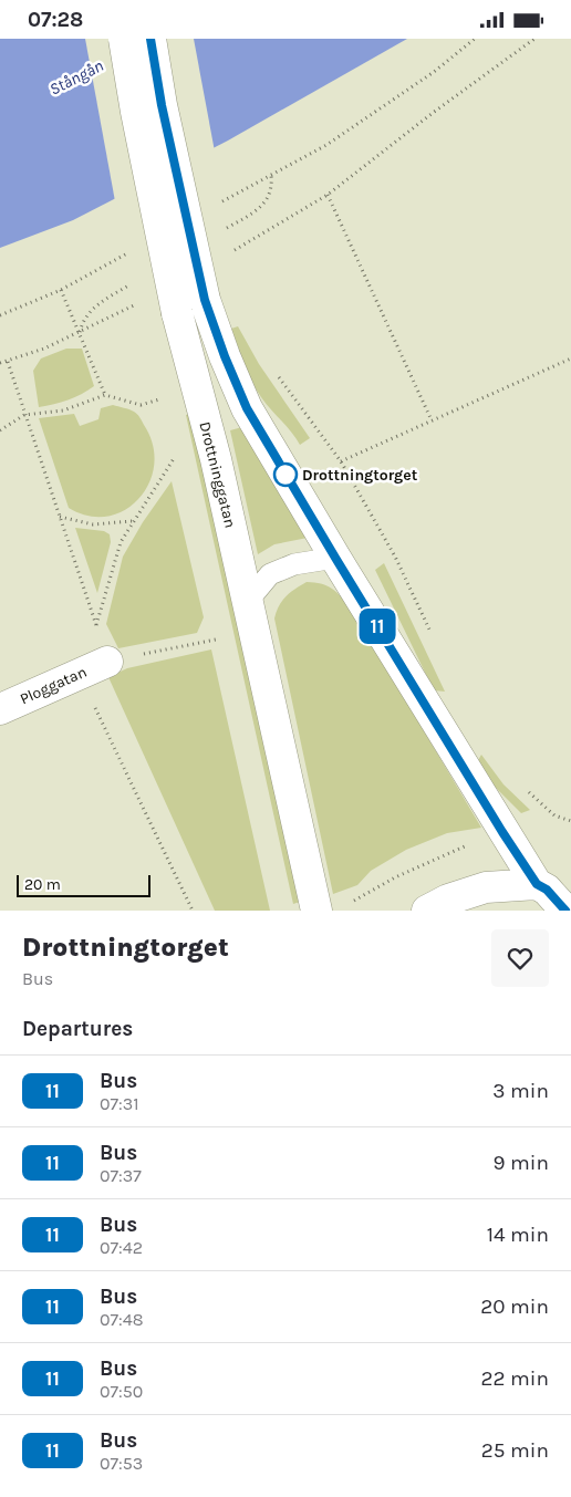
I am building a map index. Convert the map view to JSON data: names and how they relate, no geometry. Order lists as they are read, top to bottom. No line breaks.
{"streets":{"main road":["Drottninggatan","Ploggatan"]},"water":["Stångån"],"places":["Drottningtorget"],"lines":["bus line 11"],"scale_bar":"20 m","page":{"status":"07:28","on_map":"11","scale":"20 m","heading":[["Drottningtorget","Bus"],"Departures"],"list":[{"mark":"11","name":"Bus","note":"07:31","value":"3 min"},{"mark":"11","name":"Bus","note":"07:37","value":"9 min"},{"mark":"11","name":"Bus","note":"07:42","value":"14 min"},{"mark":"11","name":"Bus","note":"07:48","value":"20 min"},{"mark":"11","name":"Bus","note":"07:50","value":"22 min"},{"mark":"11","name":"Bus","note":"07:53","value":"25 min"}]}}
